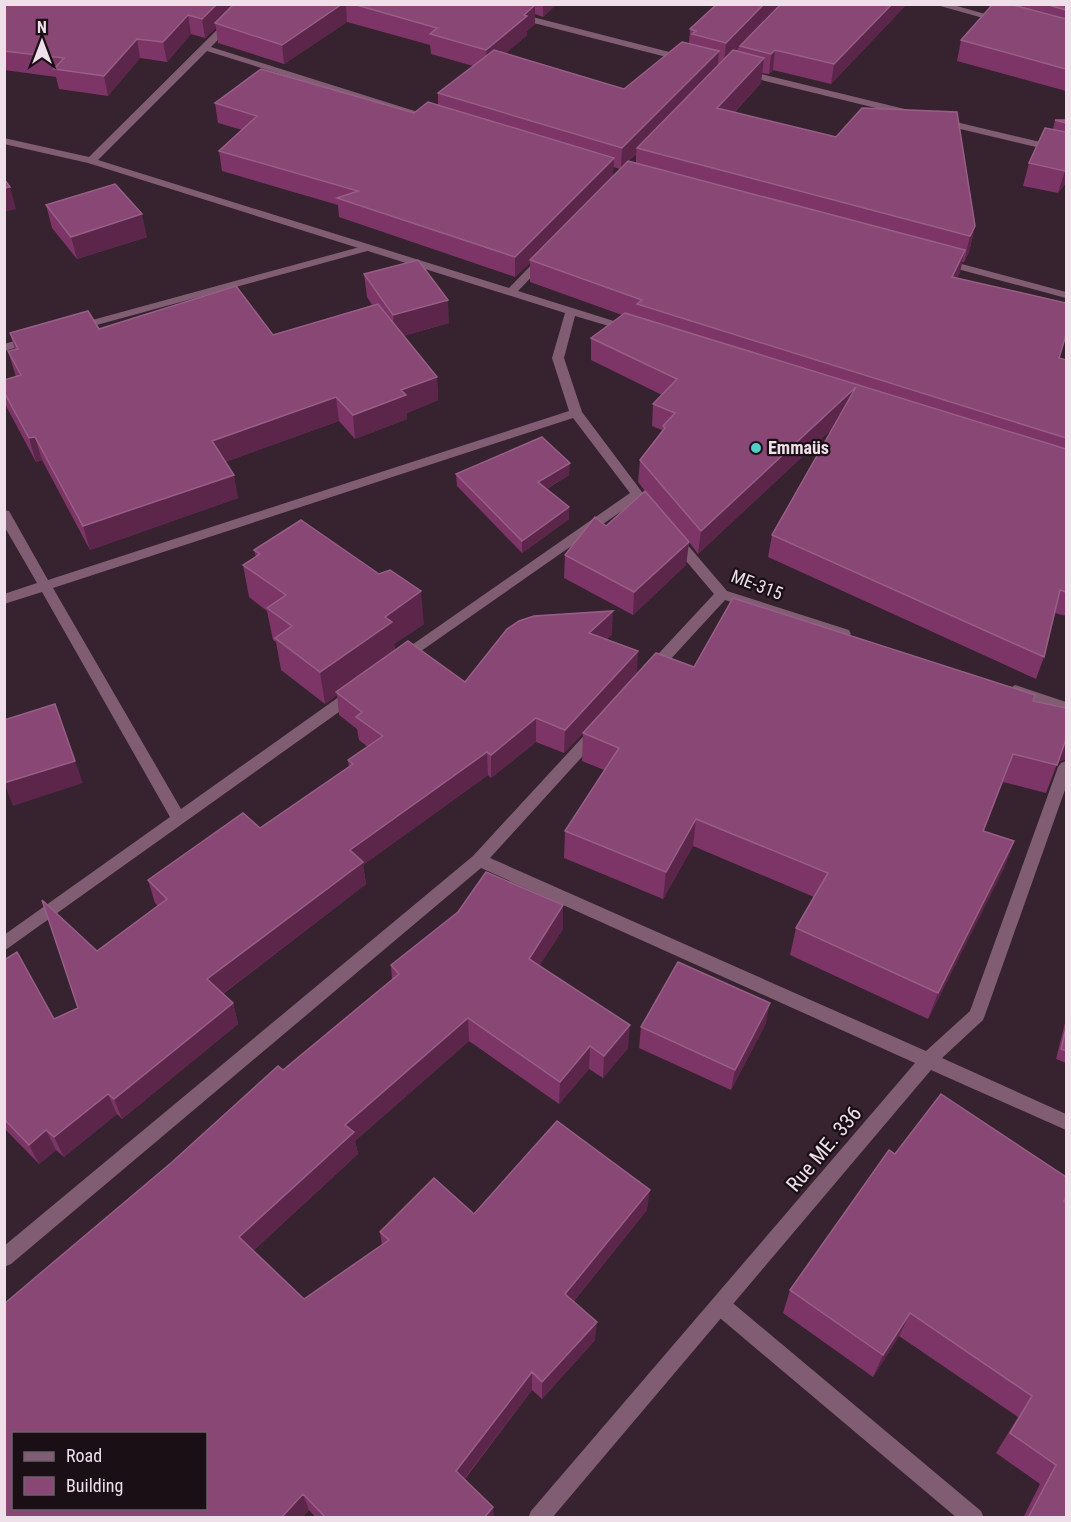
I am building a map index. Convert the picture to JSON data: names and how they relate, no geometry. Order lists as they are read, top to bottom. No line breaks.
{"streets":{"street":["ME-315","Rue ME. 336"]},"places":["Emmaüs"],"legend":["Road","Building"],"north":"top"}
